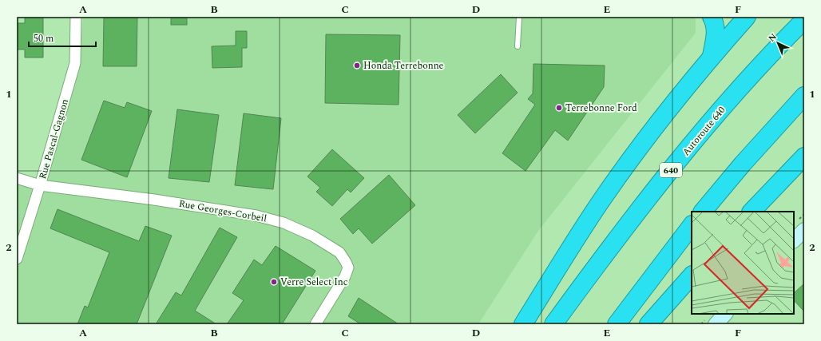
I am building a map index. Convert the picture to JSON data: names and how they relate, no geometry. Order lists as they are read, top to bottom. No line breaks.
{"streets":{"highway":["Autoroute 640","640"],"street":["Rue Pascal-Gagnon","Rue Georges-Corbeil"]},"crossings":[["Rue Pascal-Gagnon","Rue Georges-Corbeil"]],"places":["Honda Terrebonne","Terrebonne Ford","Verre Select Inc"],"scale_bar":"50 m","north":"top left","grid":{"columns":["A","B","C","D","E","F"],"rows":["1","2"]}}
